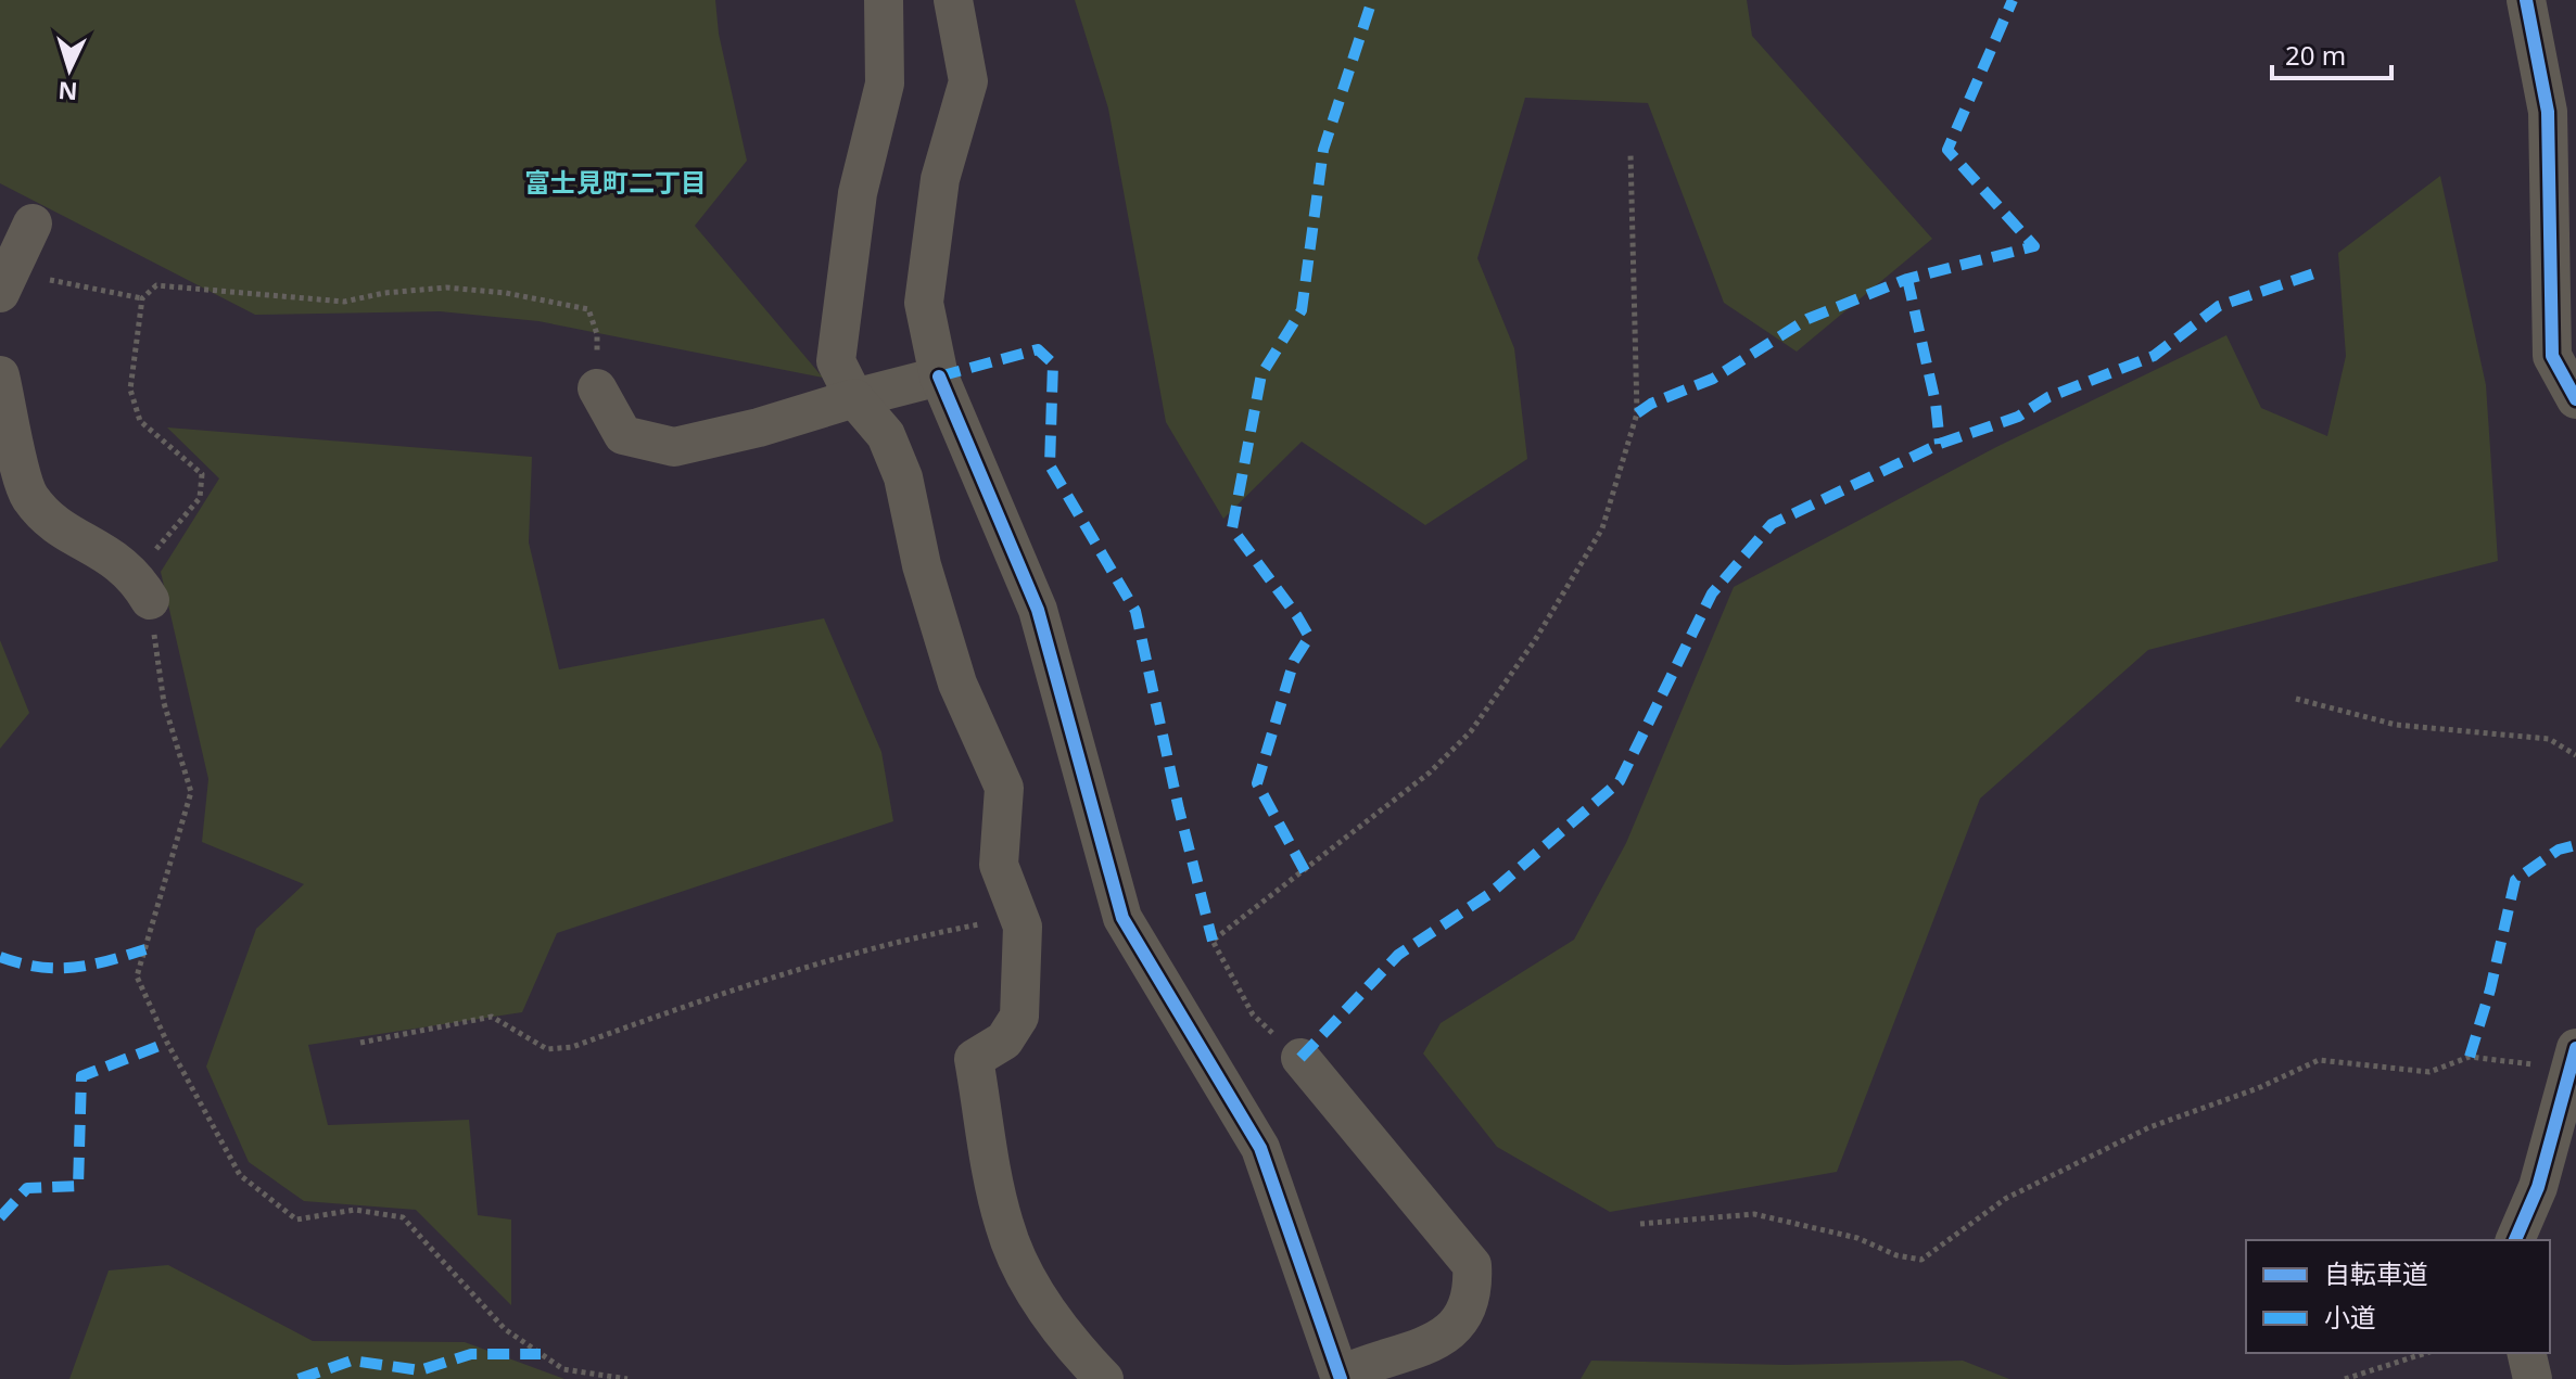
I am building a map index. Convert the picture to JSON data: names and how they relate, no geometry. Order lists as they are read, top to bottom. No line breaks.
{"districts":["富士見町二丁目"],"legend":["自転車道","小道"],"scale_bar":"20 m","north":"bottom"}
